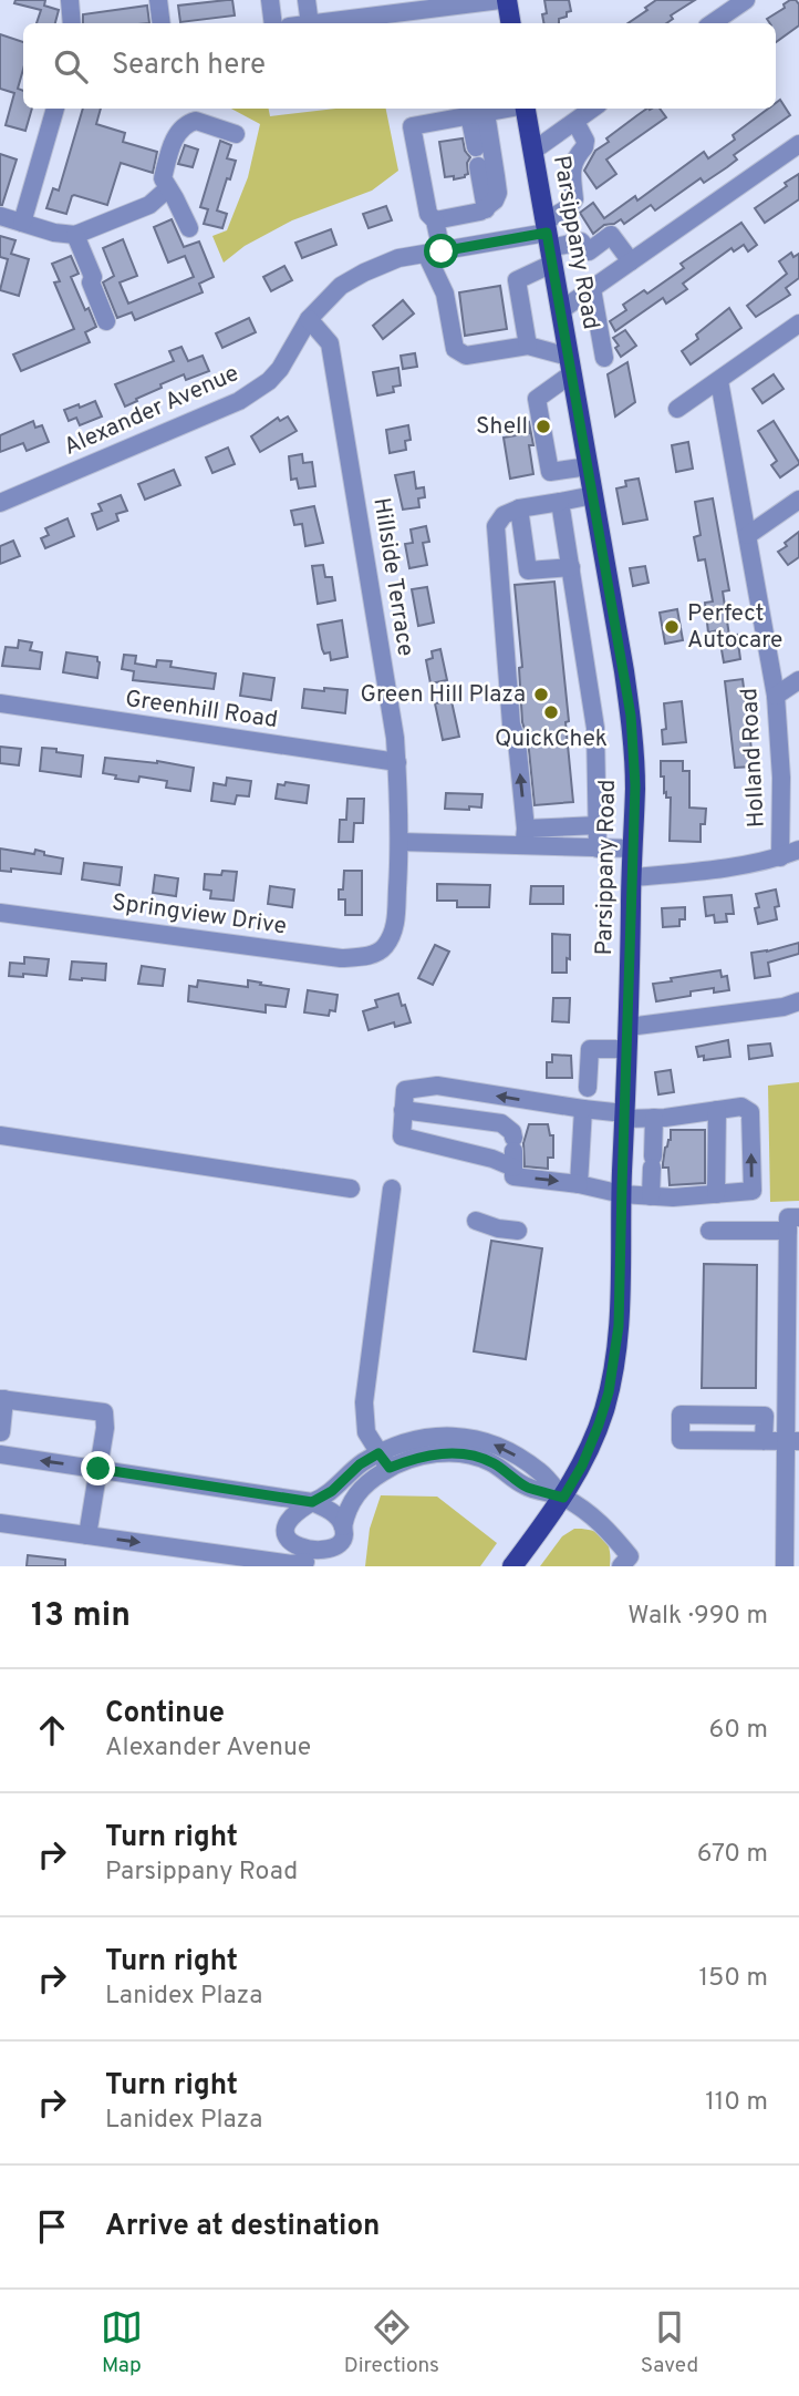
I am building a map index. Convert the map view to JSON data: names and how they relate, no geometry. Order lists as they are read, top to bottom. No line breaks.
{"streets":{"main road":["Parsippany Road"],"street":["Alexander Avenue","Hillside Terrace","Greenhill Road","Holland Road","Springview Drive"]},"crossings":[["Parsippany Road","Alexander Avenue"],["Alexander Avenue","Hillside Terrace"],["Hillside Terrace","Greenhill Road"],["Hillside Terrace","Springview Drive"]],"places":["Shell","Perfect Autocare","Green Hill Plaza","QuickChek"],"page":{"search":"Search here","heading":["13 min","Walk · 990 m"],"list":[["Continue","Alexander Avenue","60 m"],["Turn right","Parsippany Road","670 m"],["Turn right","Lanidex Plaza","150 m"],["Turn right","Lanidex Plaza","110 m"],"Arrive at destination"],"nav":["Map","Directions","Saved"]}}
